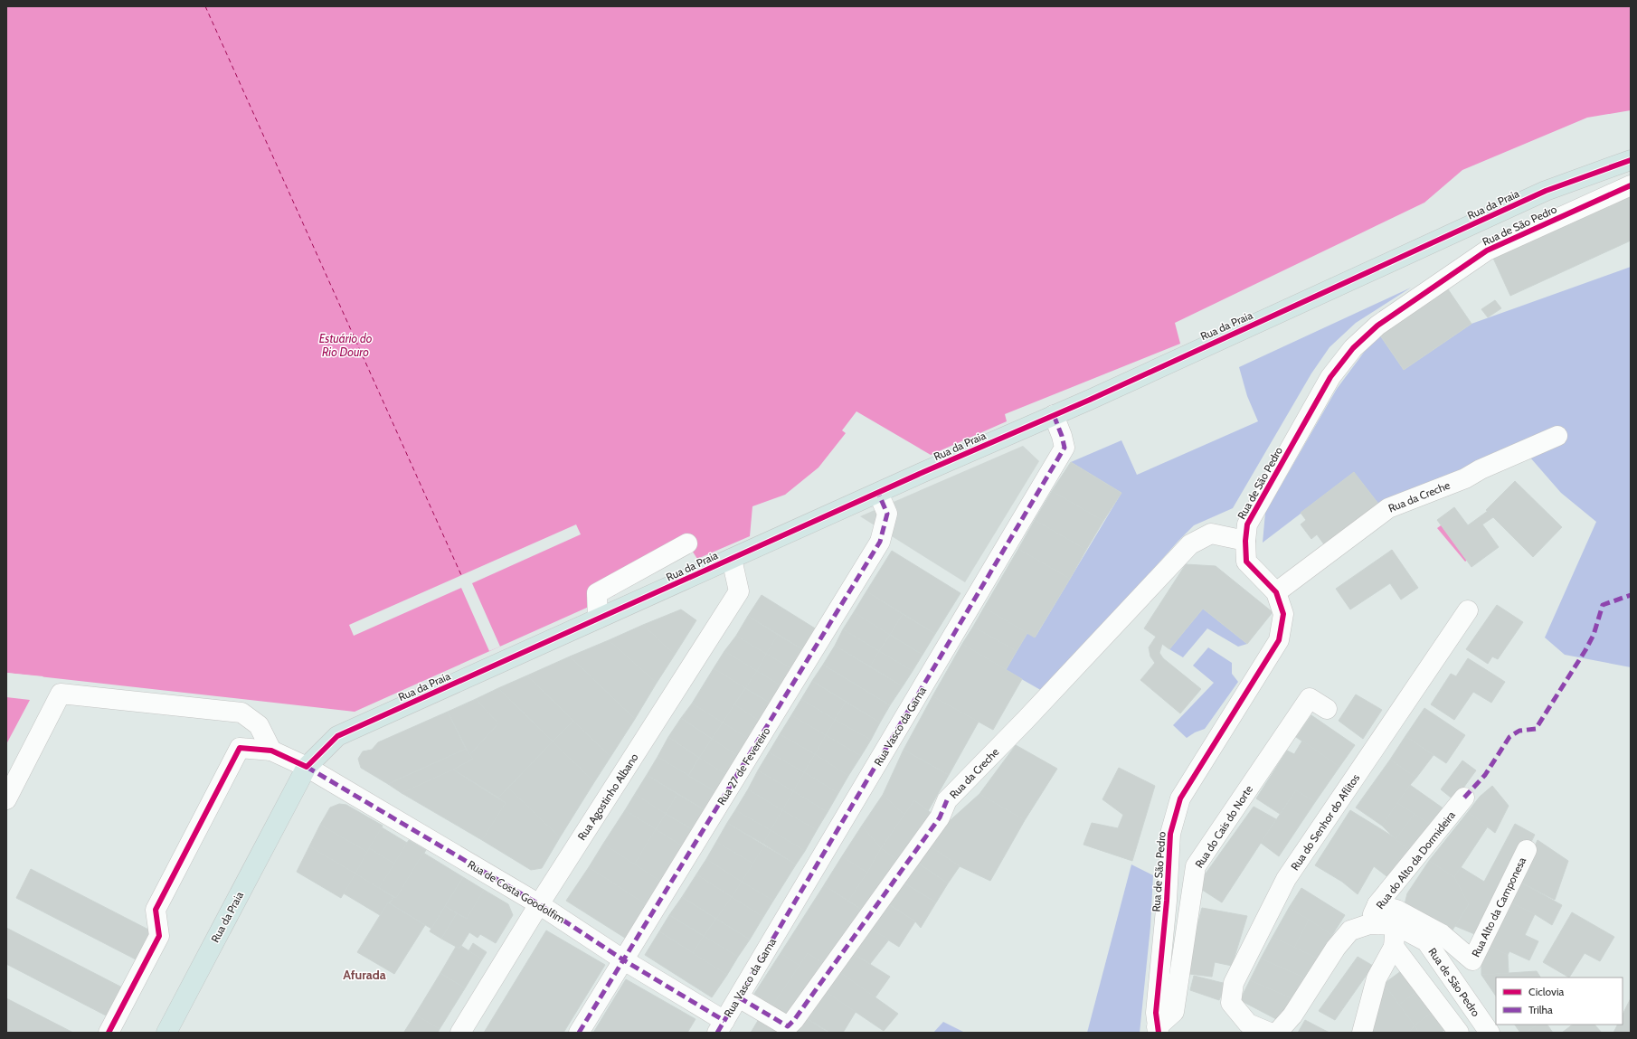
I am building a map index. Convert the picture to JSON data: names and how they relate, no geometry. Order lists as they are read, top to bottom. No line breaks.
{"streets":{"main road":["Rua da Praia"],"street":["Rua de São Pedro","Rua da Creche","Rua Vasco da Gama","Rua 27 de Fevereiro","Rua Agostinho Albano","Rua do Senhor do Aflitos","Rua do Cais do Norte","Rua do Alto da Dormideira","Rua de Costa Goodolfim","Rua Alto da Camponesa"]},"crossings":[["Rua da Praia","Rua Vasco da Gama"],["Rua da Praia","Rua 27 de Fevereiro"],["Rua da Praia","Rua Agostinho Albano"],["Rua da Praia","Rua de Costa Goodolfim"],["Rua de São Pedro","Rua da Creche"],["Rua de São Pedro","Rua do Cais do Norte"],["Rua de São Pedro","Rua do Alto da Dormideira"],["Rua da Creche","Rua Vasco da Gama"],["Rua Vasco da Gama","Rua de Costa Goodolfim"],["Rua 27 de Fevereiro","Rua de Costa Goodolfim"],["Rua Agostinho Albano","Rua de Costa Goodolfim"],["Rua do Alto da Dormideira","Rua Alto da Camponesa"]],"districts":["Afurada"],"water":["Estuário do Rio Douro"],"legend":["Ciclovia","Trilha"]}
